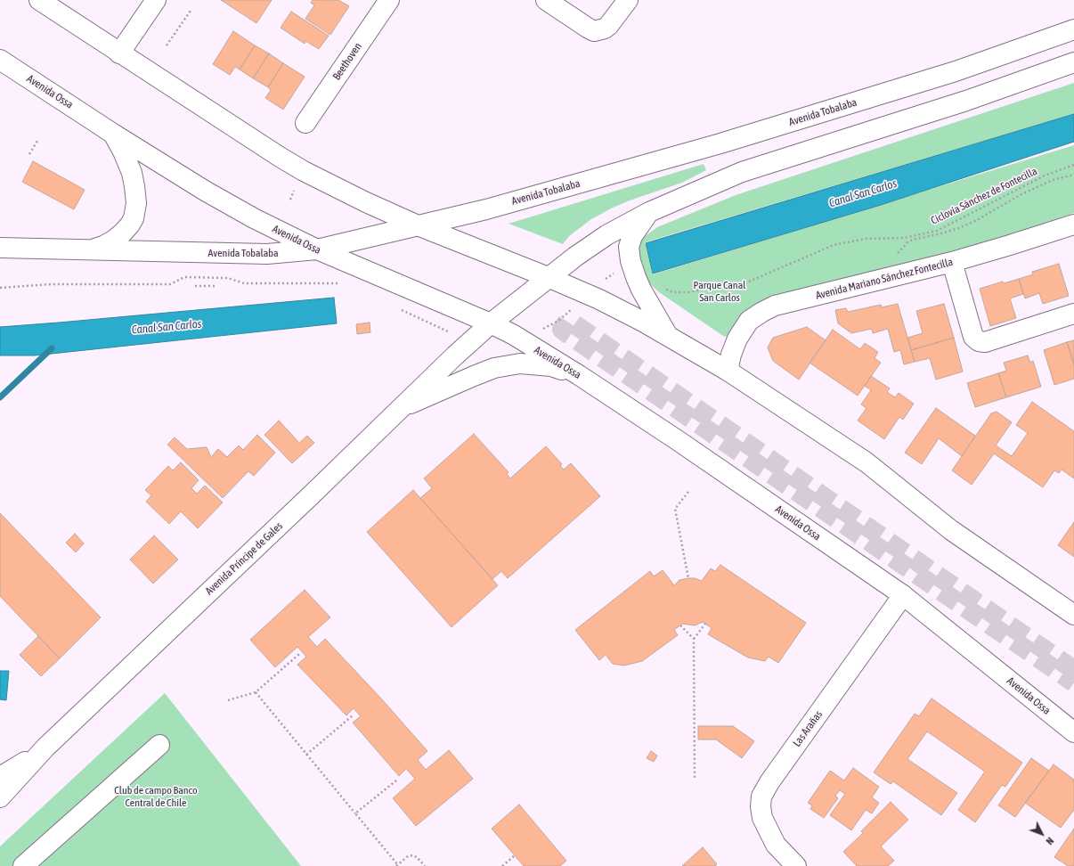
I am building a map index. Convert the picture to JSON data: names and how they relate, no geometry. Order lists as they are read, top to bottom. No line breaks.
{"streets":{"main road":["Beethoven","Avenida Ossa","Avenida Tobalaba","Avenida Mariano Sánchez Fontecilla","Avenida Príncipe de Gales","Las Arañas"],"path":["Ciclovía Sánchez de Fontecilla"]},"crossings":[["Avenida Ossa","Avenida Tobalaba"],["Avenida Ossa","Avenida Príncipe de Gales"],["Avenida Ossa","Las Arañas"]],"water":["Canal San Carlos"],"parks":["Parque Canal San Carlos","Club de campo Banco Central de Chile"],"north":"bottom right"}
